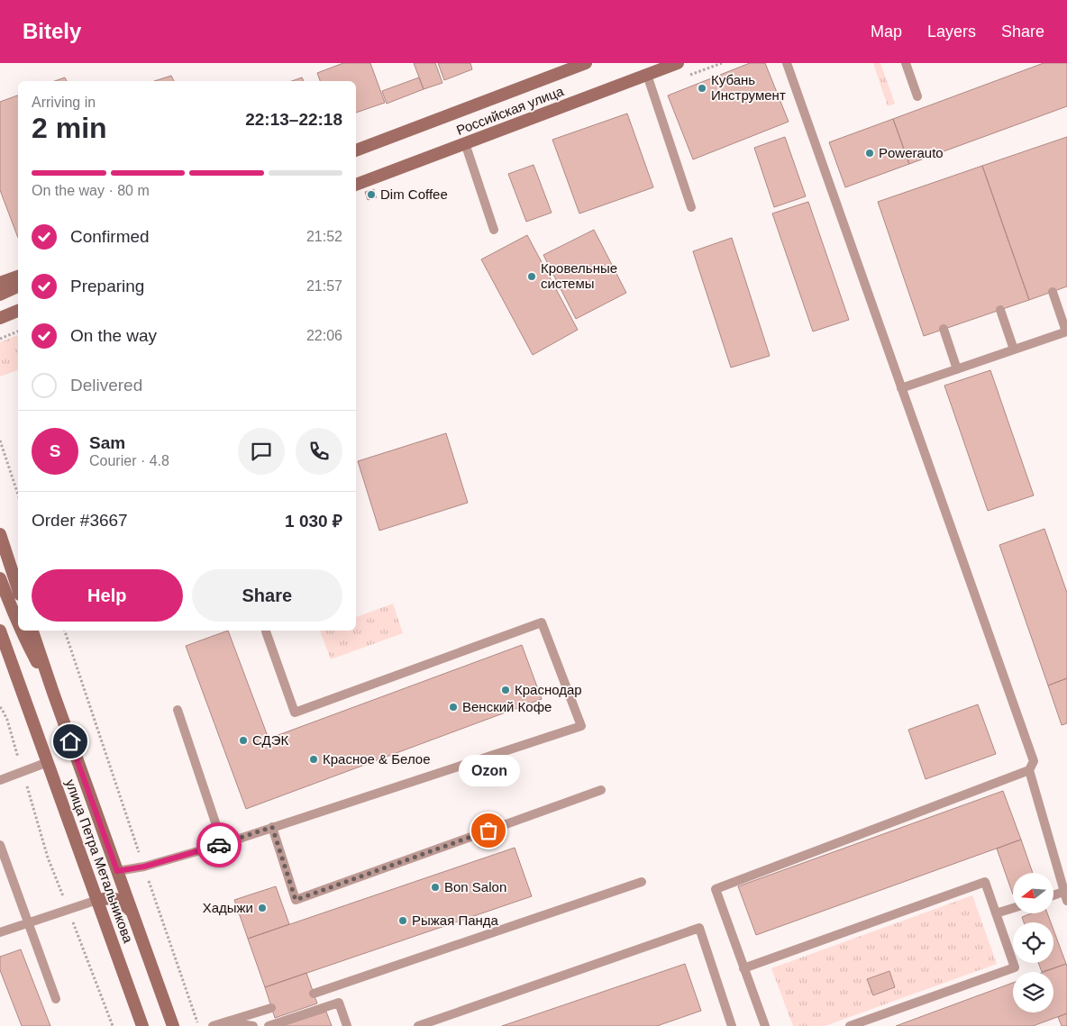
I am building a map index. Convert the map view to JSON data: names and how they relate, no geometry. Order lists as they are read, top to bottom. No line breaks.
{"streets":{"main road":["Российская улица","улица Петра Метальникова"]},"places":["Кубань Инструмент","Powerauto","Dim Coffee","Кровельные системы","Краснодар","Венский Кофе","СДЭК","Красное & Белое","Ozon","Bon Salon","Хадыжи","Рыжая Панда"],"north":"left","page":{"header":"Bitely","nav":["Map","Layers","Share"],"heading":["2 min","Arriving in","22:13–22:18"],"panel":["Sam","Courier · 4.8","Order #3667","1 030 ₽"],"bar":"On the way · 80 m","list":[["Confirmed","21:52"],["Preparing","21:57"],["On the way","22:06"],"Delivered"],"round":"S","buttons":["Help","Share"],"bubble":"Ozon"}}
